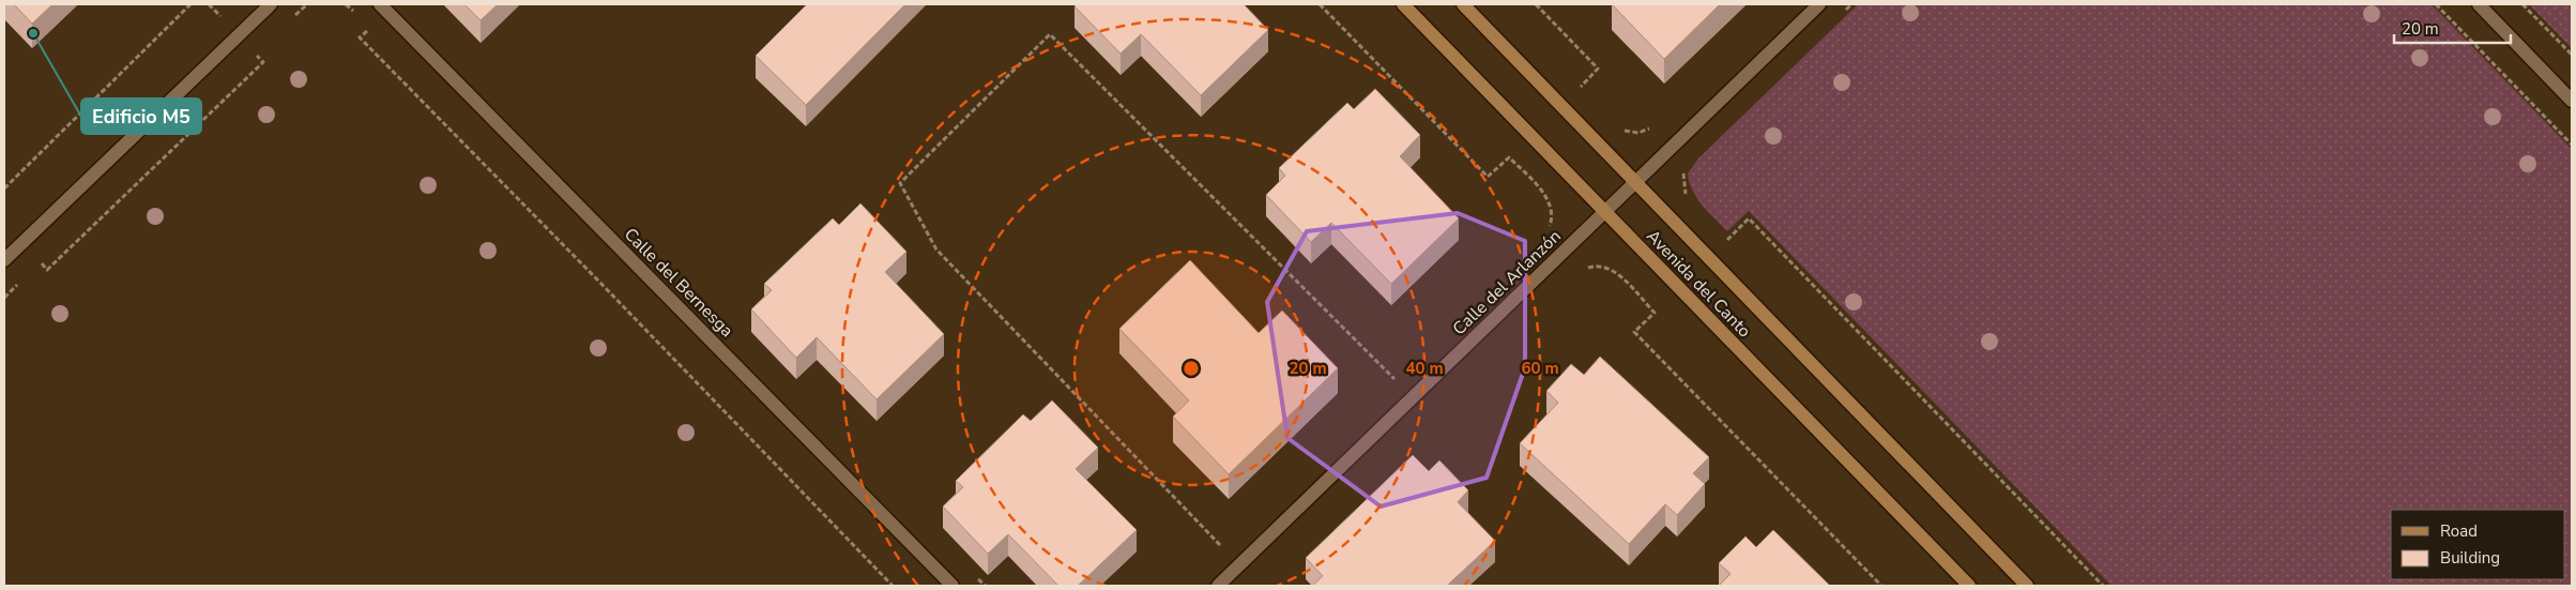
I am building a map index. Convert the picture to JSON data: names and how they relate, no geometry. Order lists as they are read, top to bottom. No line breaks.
{"streets":{"main road":["Avenida del Canto"],"street":["Calle del Bernesga","Calle del Arlanzón"]},"crossings":[["Calle del Arlanzón","Avenida del Canto"]],"places":["Edificio M5"],"legend":["Road","Building"],"scale_bar":"20 m","rings":["20 m","40 m","60 m"]}
